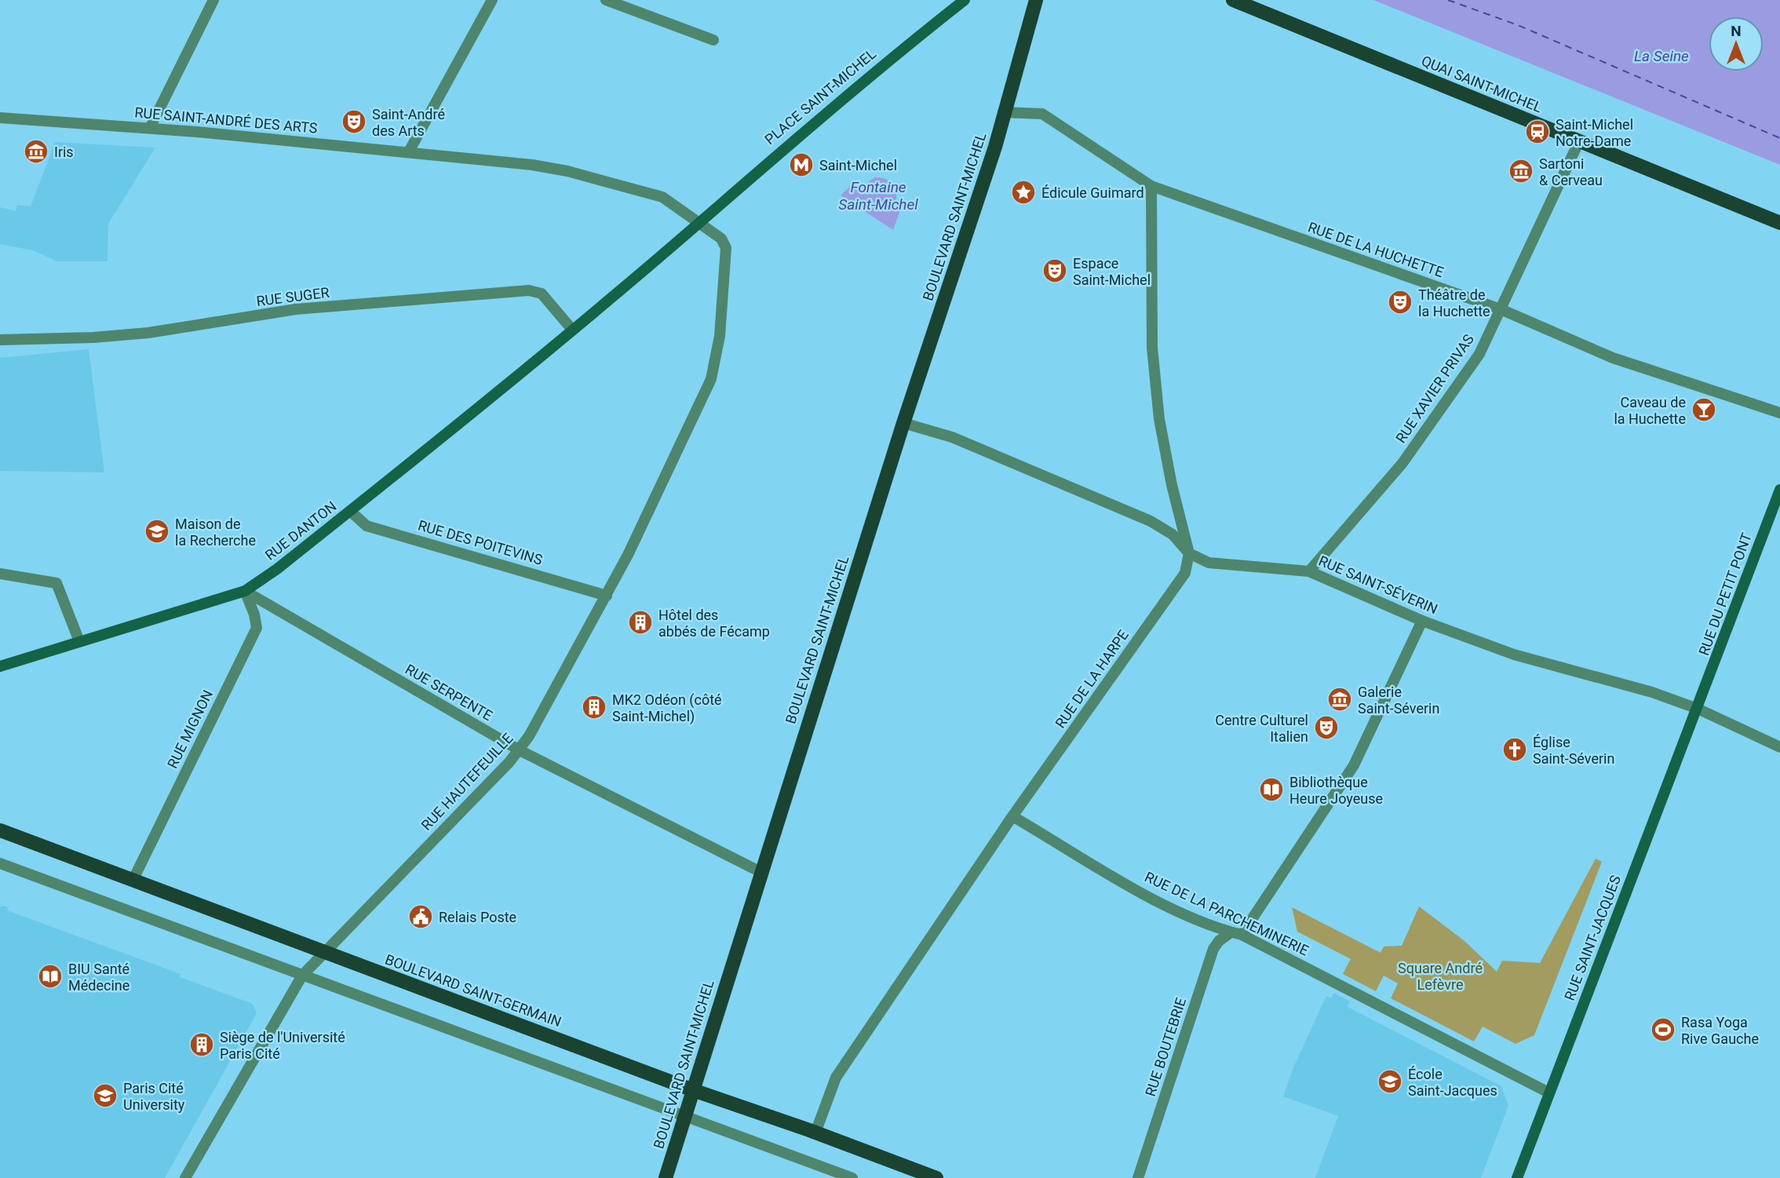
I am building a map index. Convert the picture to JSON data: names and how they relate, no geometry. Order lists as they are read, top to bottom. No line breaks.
{"streets":{"main road":["QUAI SAINT-MICHEL","BOULEVARD SAINT-MICHEL","BOULEVARD SAINT-GERMAIN"],"street":["PLACE SAINT-MICHEL","RUE SAINT-ANDRÉ DES ARTS","RUE DE LA HUCHETTE","RUE SUGER","RUE XAVIER PRIVAS","RUE DANTON","RUE DES POITEVINS","RUE SAINT-SÉVERIN","RUE DU PETIT PONT","RUE DE LA HARPE","RUE SERPENTE","RUE MIGNON","RUE HAUTEFEUILLE","RUE DE LA PARCHEMINERIE","RUE SAINT-JACQUES","RUE BOUTEBRIE"]},"crossings":[["QUAI SAINT-MICHEL","RUE XAVIER PRIVAS"],["PLACE SAINT-MICHEL","RUE SAINT-ANDRÉ DES ARTS"],["PLACE SAINT-MICHEL","RUE SUGER"],["PLACE SAINT-MICHEL","RUE DANTON"],["RUE SAINT-ANDRÉ DES ARTS","RUE HAUTEFEUILLE"],["BOULEVARD SAINT-MICHEL","RUE DE LA HUCHETTE"],["BOULEVARD SAINT-MICHEL","RUE SAINT-SÉVERIN"],["BOULEVARD SAINT-MICHEL","RUE SERPENTE"],["BOULEVARD SAINT-MICHEL","BOULEVARD SAINT-GERMAIN"],["RUE DE LA HUCHETTE","RUE XAVIER PRIVAS"],["RUE SUGER","RUE DANTON"],["RUE XAVIER PRIVAS","RUE SAINT-SÉVERIN"],["RUE DANTON","RUE DES POITEVINS"],["RUE DANTON","RUE SERPENTE"],["RUE DANTON","RUE MIGNON"],["RUE DES POITEVINS","RUE HAUTEFEUILLE"],["RUE SAINT-SÉVERIN","RUE DU PETIT PONT"],["RUE SAINT-SÉVERIN","RUE DE LA HARPE"],["RUE SAINT-SÉVERIN","RUE SAINT-JACQUES"],["RUE SAINT-SÉVERIN","RUE BOUTEBRIE"],["RUE DU PETIT PONT","RUE SAINT-JACQUES"],["RUE DE LA HARPE","RUE DE LA PARCHEMINERIE"],["RUE DE LA HARPE","BOULEVARD SAINT-GERMAIN"],["RUE SERPENTE","RUE MIGNON"],["RUE SERPENTE","RUE HAUTEFEUILLE"],["RUE MIGNON","BOULEVARD SAINT-GERMAIN"],["RUE HAUTEFEUILLE","BOULEVARD SAINT-GERMAIN"],["RUE DE LA PARCHEMINERIE","RUE SAINT-JACQUES"],["RUE DE LA PARCHEMINERIE","RUE BOUTEBRIE"]],"water":["La Seine","Fontaine Saint-Michel"],"parks":["Square André Lefèvre"],"places":{"theatre":["Saint-André des Arts","Espace Saint-Michel","Théâtre de la Huchette","Centre Culturel Italien"],"station":["Saint-Michel Notre-Dame"],"museum":["Iris","Sartoni & Cerveau","Galerie Saint-Séverin"],"metro station":["Saint-Michel"],"place":["Édicule Guimard"],"bar":["Caveau de la Huchette"],"school or university":["Maison de la Recherche","École Saint-Jacques","Paris Cité University"],"building":["Hôtel des abbés de Fécamp","MK2 Odéon (côté Saint-Michel)","Siège de l'Université Paris Cité"],"church":["Église Saint-Séverin"],"library":["Bibliothèque Heure Joyeuse","BIU Santé Médecine"],"public building":["Relais Poste"],"sports":["Rasa Yoga Rive Gauche"]},"north":"top"}
